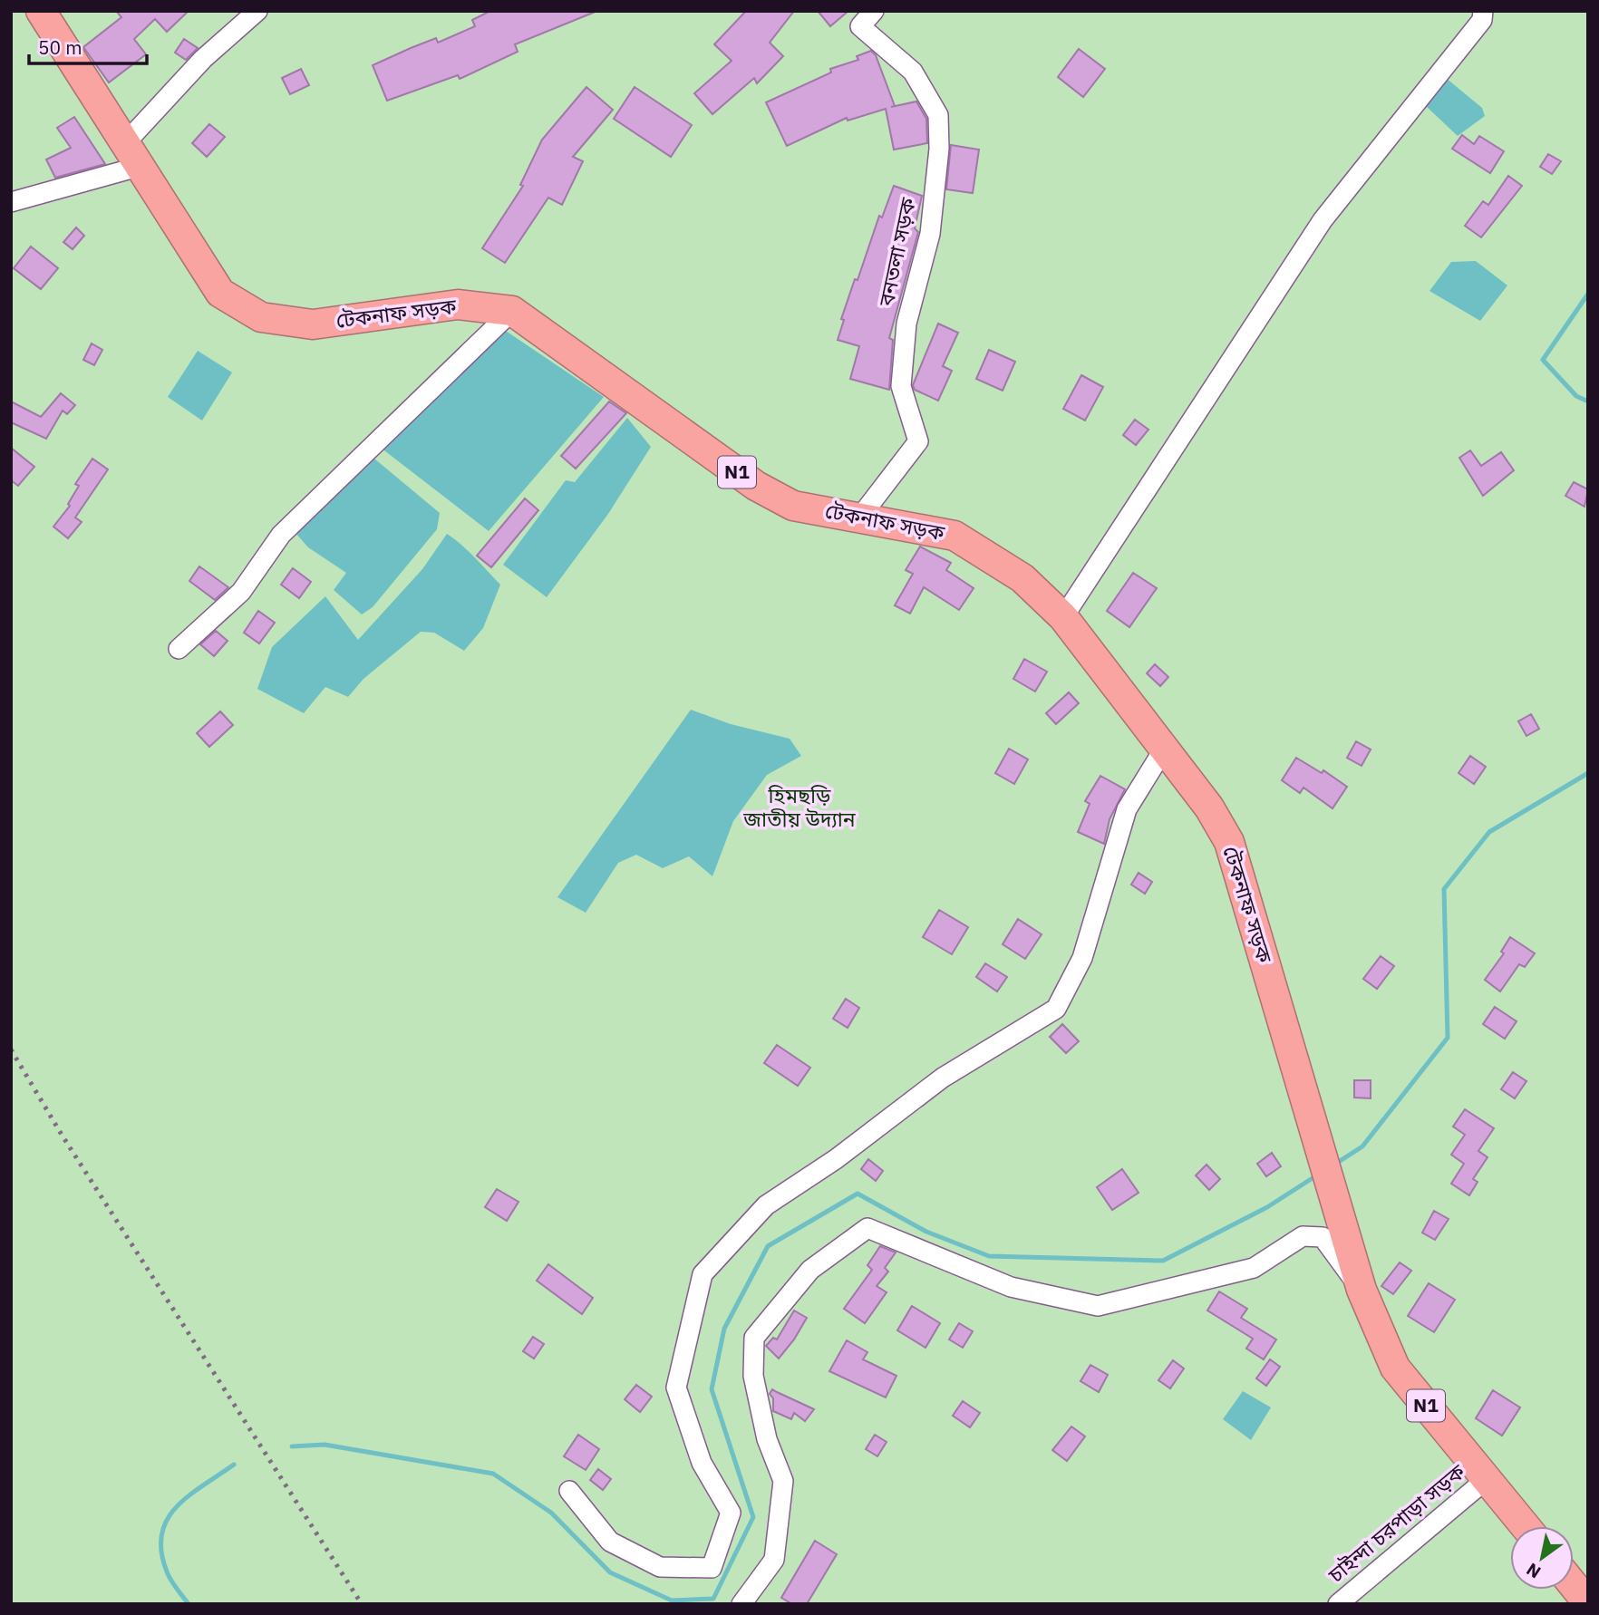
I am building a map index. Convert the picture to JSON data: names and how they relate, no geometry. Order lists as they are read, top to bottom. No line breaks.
{"streets":{"highway":["টেকনাফ সড়ক","N1"],"street":["বনতলা সড়ক","চাইন্দা চরপাড়া সড়ক"]},"crossings":[["বনতলা সড়ক","টেকনাফ সড়ক"],["টেকনাফ সড়ক","চাইন্দা চরপাড়া সড়ক"]],"parks":["হিমছড়ি জাতীয় উদ্যান"],"scale_bar":"50 m","north":"bottom left"}
